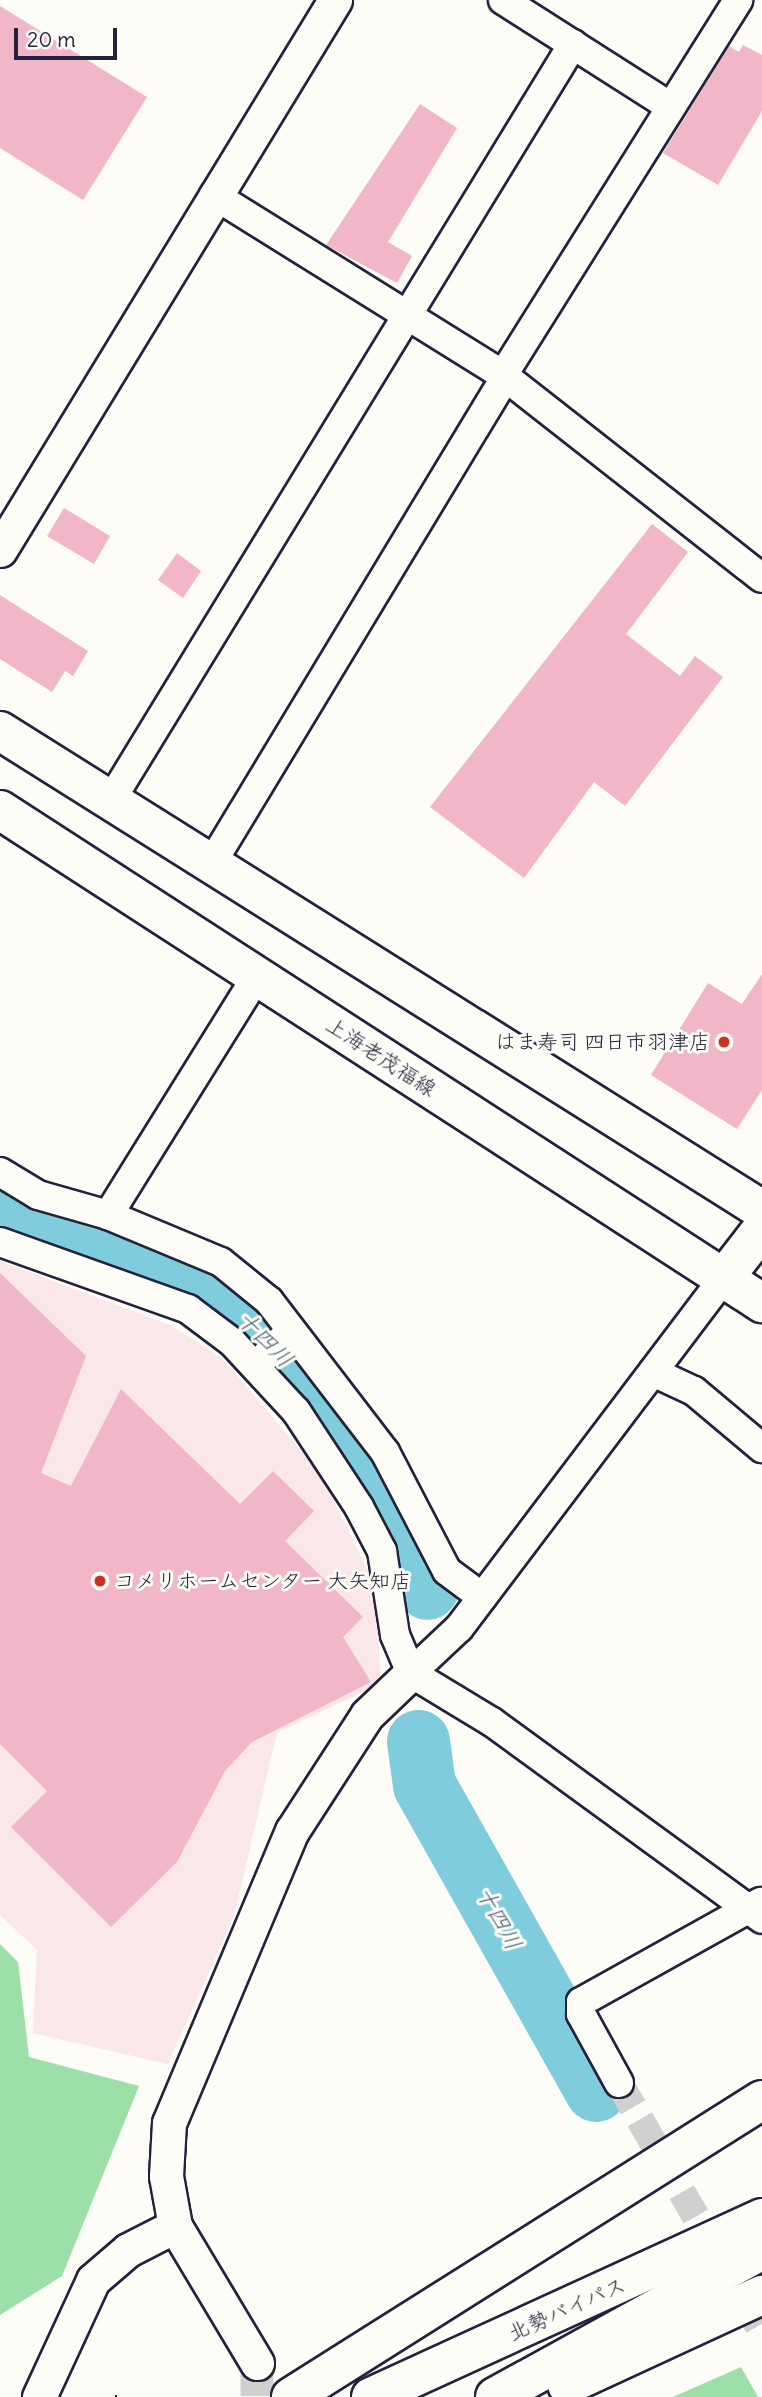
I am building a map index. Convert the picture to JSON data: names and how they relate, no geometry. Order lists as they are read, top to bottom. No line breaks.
{"streets":{"main road":["上海老茂福線","北勢バイパス"]},"water":["十四川"],"places":["はま寿司 四日市羽津店","コメリホームセンター 大矢知店"],"scale_bar":"20 m"}
